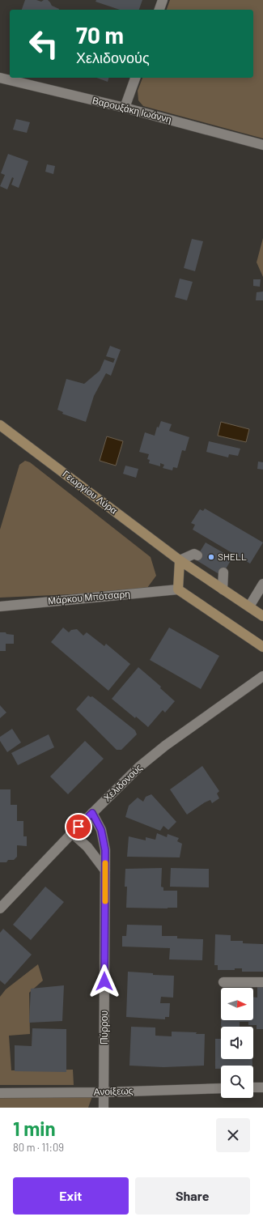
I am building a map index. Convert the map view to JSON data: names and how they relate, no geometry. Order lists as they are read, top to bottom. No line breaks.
{"streets":{"main road":["Γεωργίου Λύρα"],"street":["Βαρουξάκη Ιωάννη","Μάρκου Μπότσαρη","Χελιδονούς","Πύρρου","Ανοίξεως"]},"crossings":[["Χελιδονούς","Πύρρου"],["Πύρρου","Ανοίξεως"]],"places":["SHELL"],"north":"right","page":{"turn":["70 m","Χελιδονούς"],"heading":["1 min","80 m · 11:09"],"buttons":["Exit","Share"]}}
